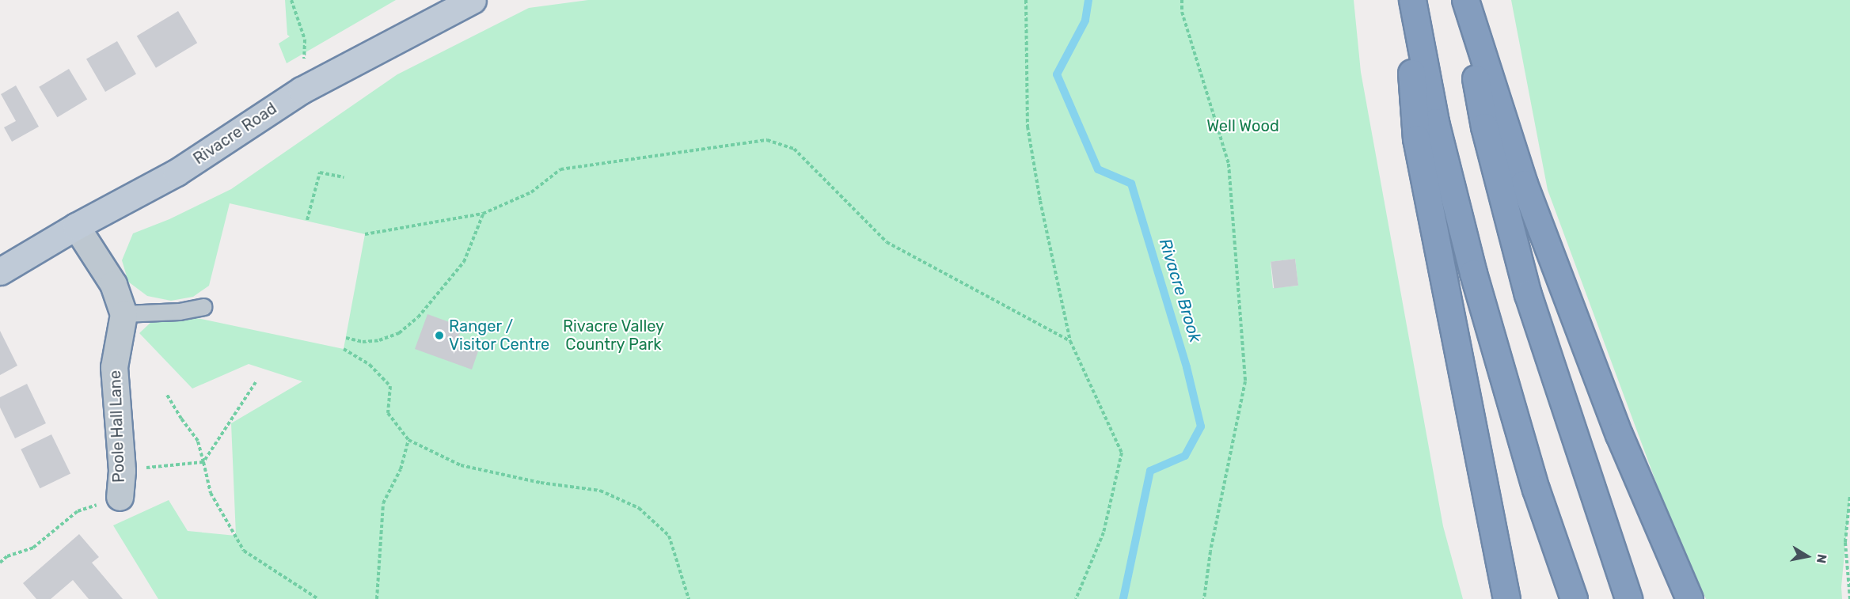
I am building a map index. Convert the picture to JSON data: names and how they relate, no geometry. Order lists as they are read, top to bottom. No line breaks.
{"streets":{"main road":["Rivacre Road"],"street":["Poole Hall Lane"]},"crossings":[["Rivacre Road","Poole Hall Lane"]],"water":["Rivacre Brook"],"parks":["Well Wood","Rivacre Valley Country Park"],"places":["Ranger / Visitor Centre"],"north":"right"}
